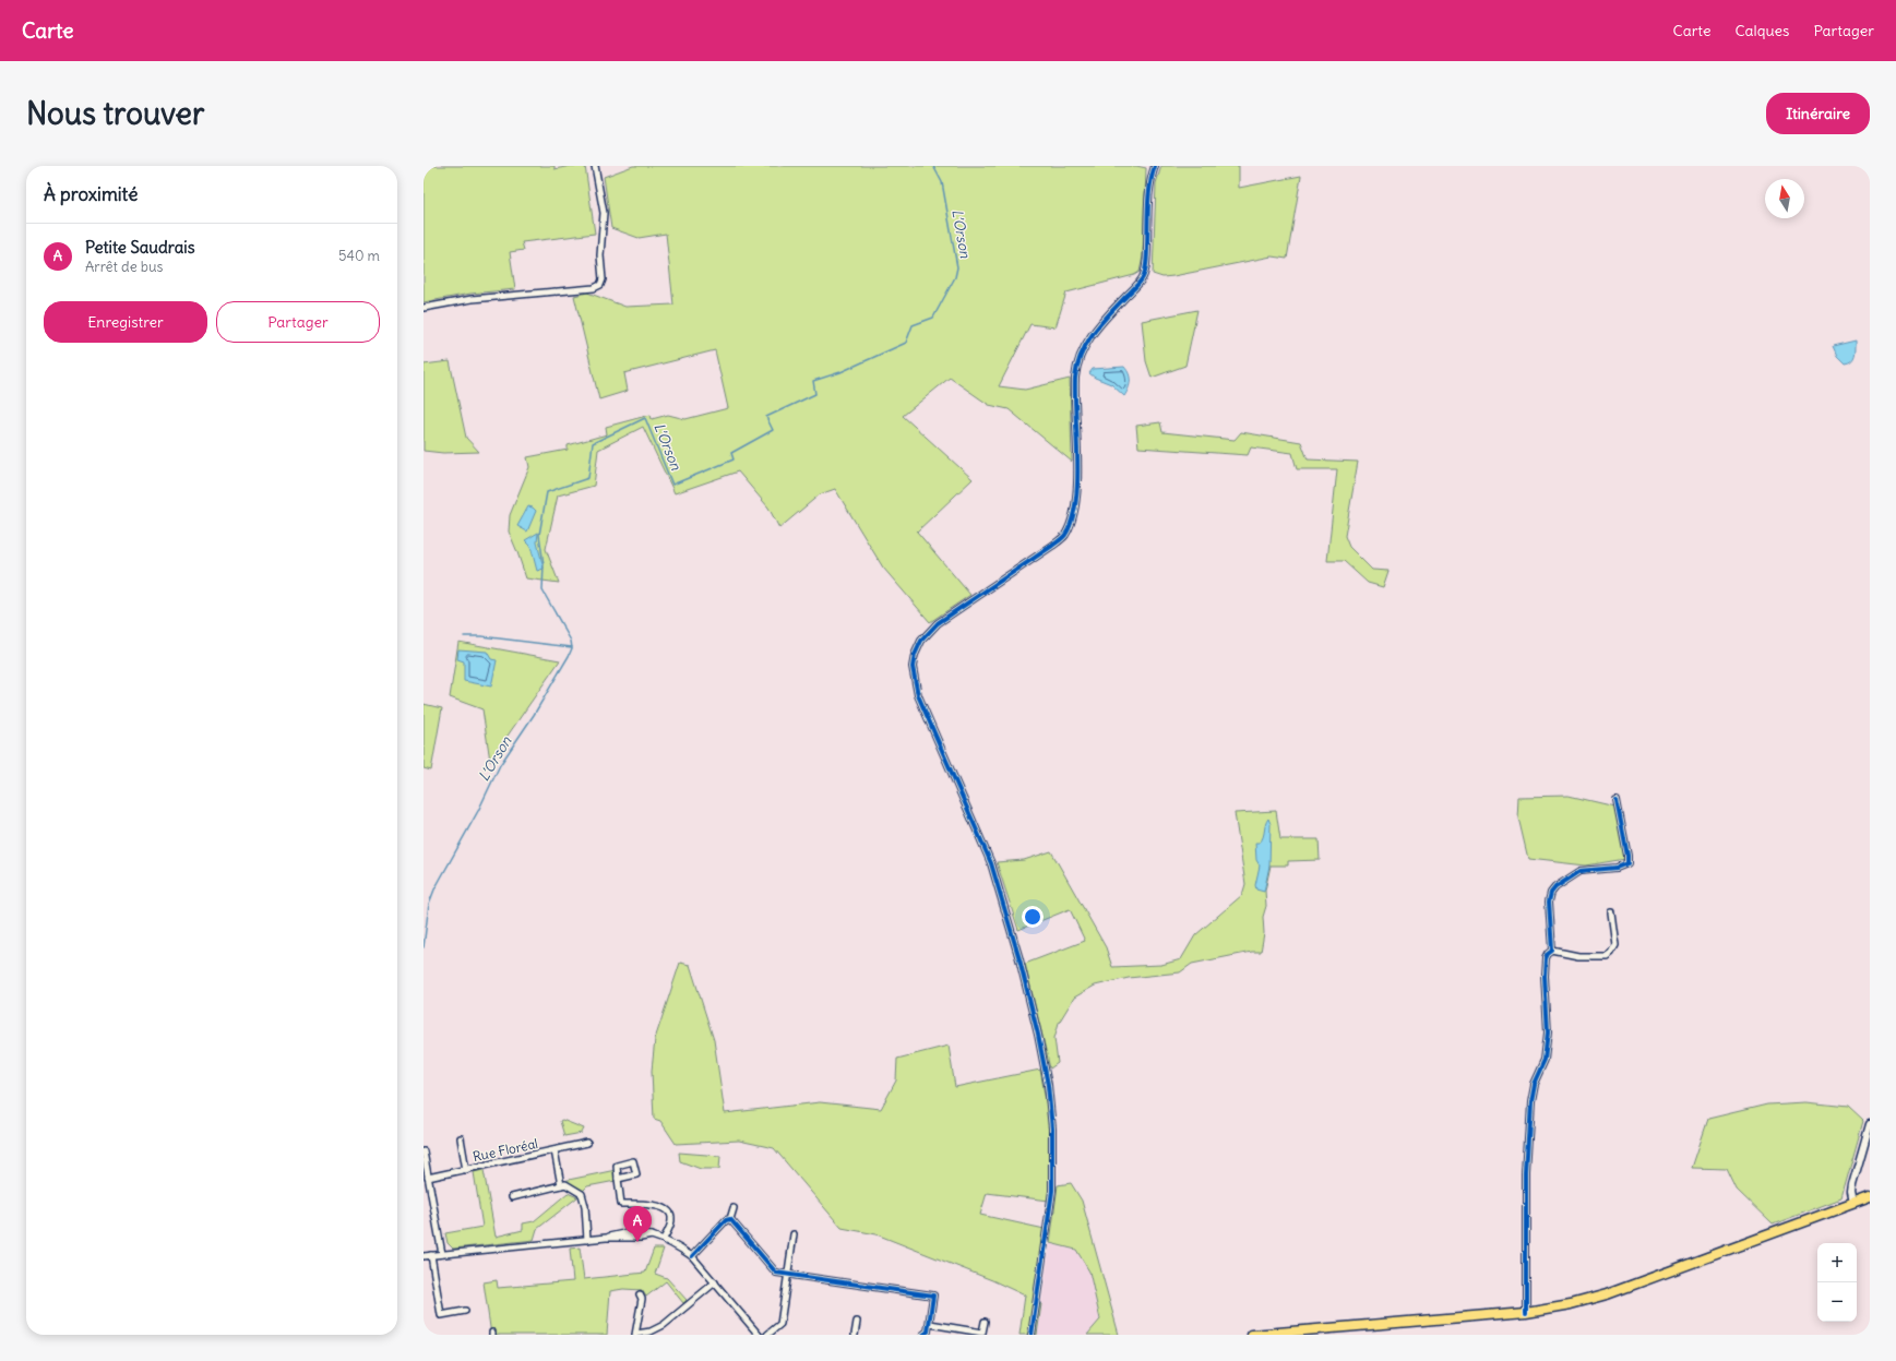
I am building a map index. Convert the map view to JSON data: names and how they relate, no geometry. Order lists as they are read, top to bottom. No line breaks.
{"streets":{"street":["Rue Floréal"]},"water":["L’Orson"],"north":"top","page":{"header":"Carte","nav":["Carte","Calques","Partager"],"buttons":["Itinéraire",["Enregistrer","Partager"]],"title":"Nous trouver","heading":"À proximité","list":[{"mark":"A","name":"Petite Saudrais","note":"Arrêt de bus","value":"540 m"}],"pins":"A","map_buttons":["+","−"]}}
